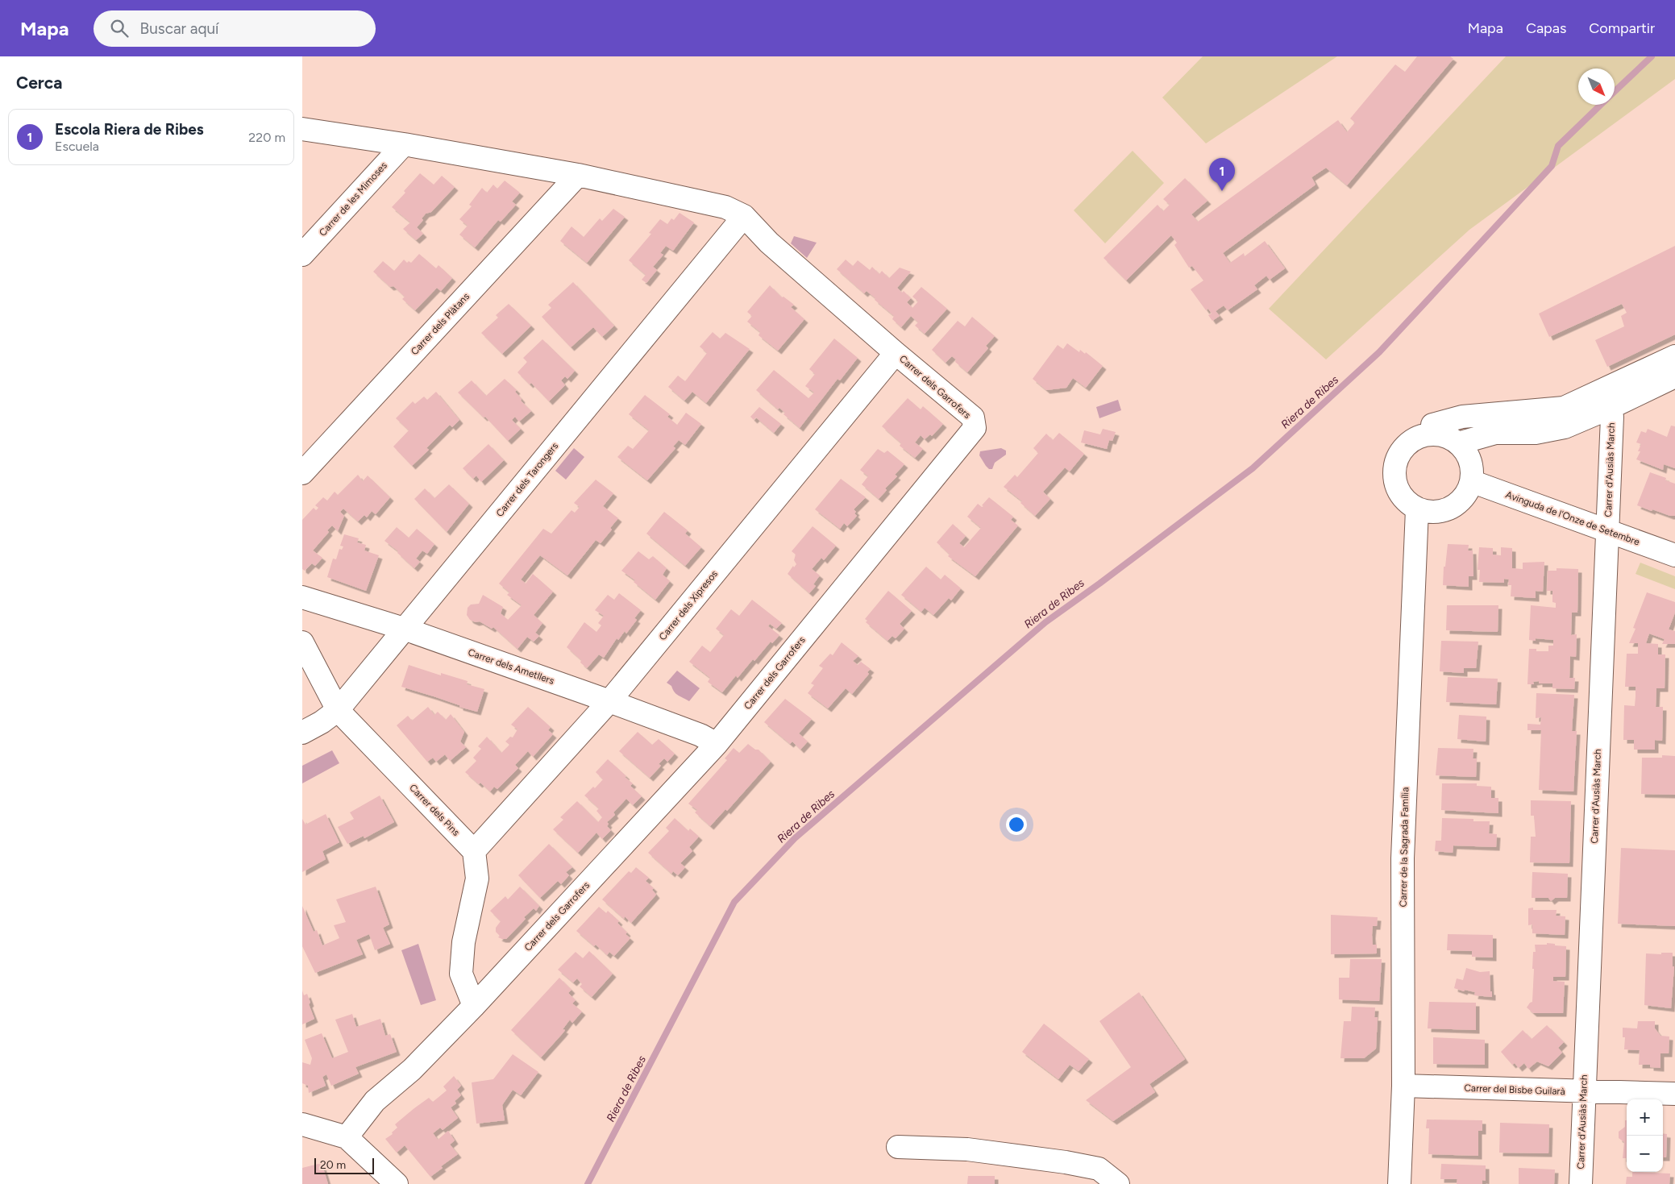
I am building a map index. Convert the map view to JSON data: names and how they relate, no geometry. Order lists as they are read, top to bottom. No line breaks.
{"streets":{"street":["Carrer de les Mimoses","Carrer dels Plàtans","Carrer dels Garrofers","Carrer d'Ausiàs March","Carrer dels Tarongers","Avinguda de l'Onze de Setembre","Carrer dels Xipresos","Carrer dels Ametllers","Carrer dels Pins","Carrer de la Sagrada Família","Carrer del Bisbe Guilarà"]},"crossings":[["Carrer dels Garrofers","Carrer dels Tarongers"],["Carrer dels Garrofers","Carrer dels Xipresos"],["Carrer dels Garrofers","Carrer dels Ametllers"],["Carrer d'Ausiàs March","Avinguda de l'Onze de Setembre"],["Carrer d'Ausiàs March","Carrer del Bisbe Guilarà"],["Carrer dels Tarongers","Carrer dels Ametllers"],["Carrer dels Tarongers","Carrer dels Pins"],["Avinguda de l'Onze de Setembre","Carrer de la Sagrada Família"],["Carrer dels Xipresos","Carrer dels Ametllers"],["Carrer dels Xipresos","Carrer dels Pins"],["Carrer de la Sagrada Família","Carrer del Bisbe Guilarà"]],"water":["Riera de Ribes"],"scale_bar":"20 m","north":"bottom right","page":{"header":"Mapa","search":"Buscar aquí","nav":["Mapa","Capas","Compartir"],"heading":"Cerca","list":[{"mark":"1","name":"Escola Riera de Ribes","note":"Escuela","value":"220 m"}],"pins":"1","map_buttons":["+","−"],"scale":"20 m"}}
